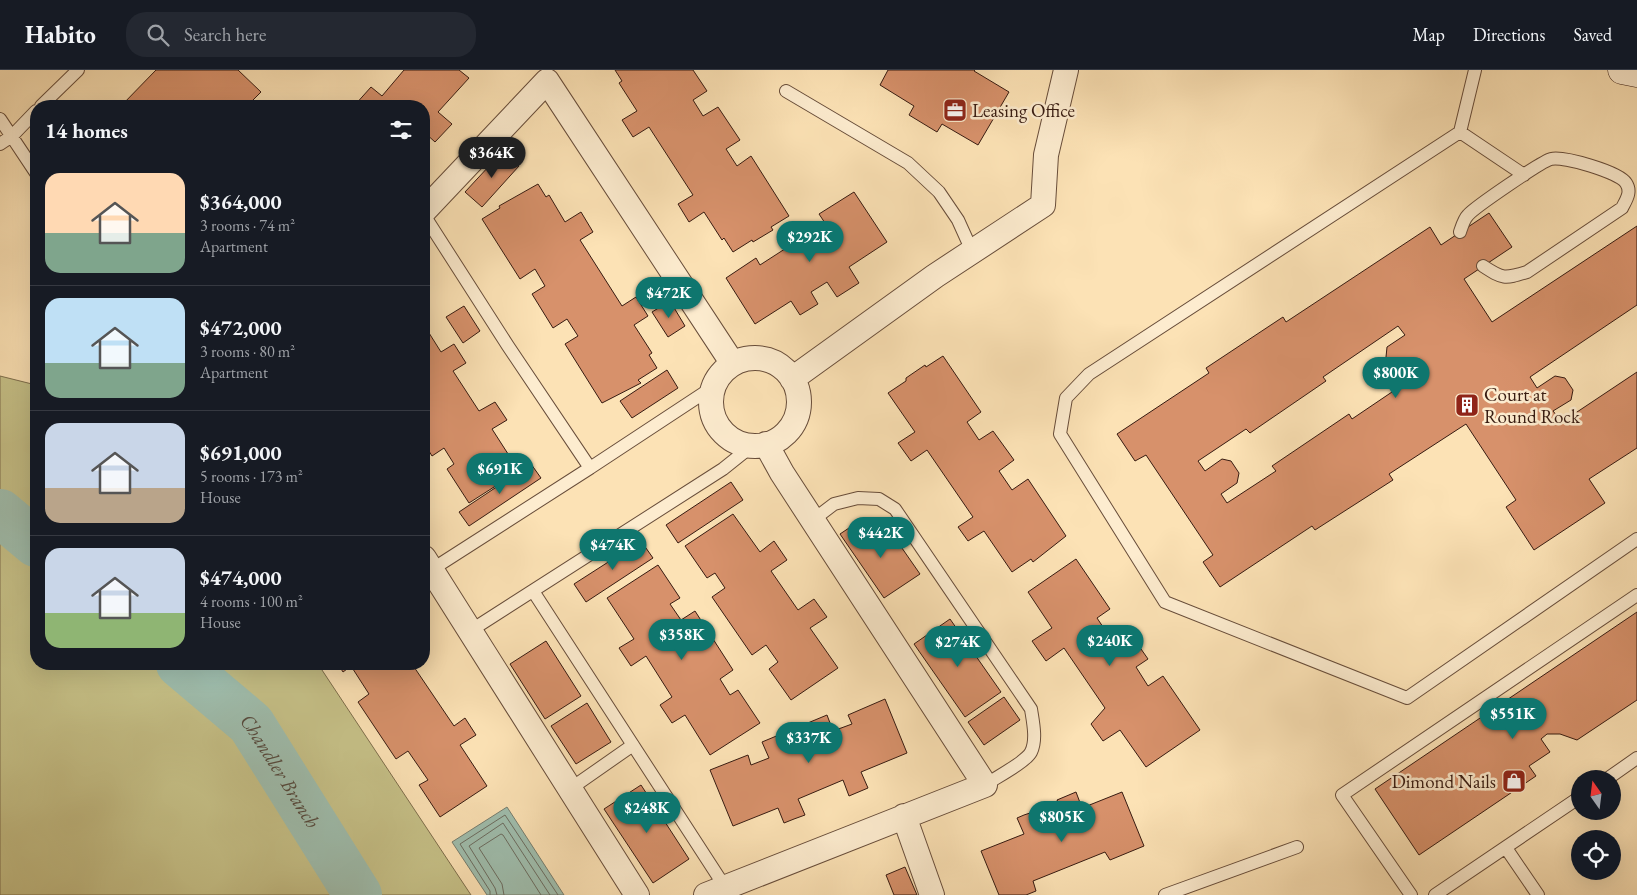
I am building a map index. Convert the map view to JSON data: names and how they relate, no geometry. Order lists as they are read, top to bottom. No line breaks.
{"water":["Chandler Branch"],"places":{"office":["Leasing Office"],"building":["Court at Round Rock"],"shop":["Dimond Nails"]},"north":"top","page":{"header":"Habito","search":"Search here","nav":["Map","Directions","Saved"],"heading":"14 homes","price":["$364K","$292K","$472K","$800K","$691K","$442K","$474K","$358K","$240K","$274K","$551K","$337K","$248K","$805K"],"list":[{"name":"$364,000","note":"3 rooms · 74 m² · Apartment"},{"name":"$472,000","note":"3 rooms · 80 m² · Apartment"},{"name":"$691,000","note":"5 rooms · 173 m² · House"},{"name":"$474,000","note":"4 rooms · 100 m² · House"}]}}
